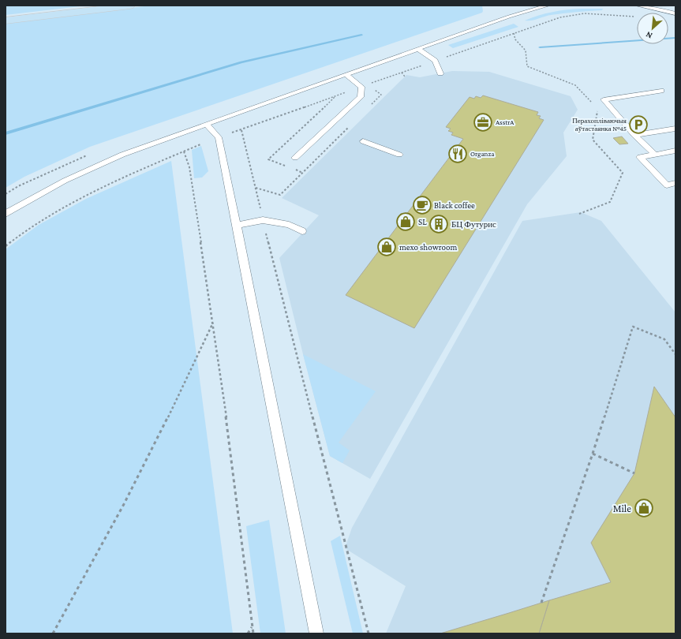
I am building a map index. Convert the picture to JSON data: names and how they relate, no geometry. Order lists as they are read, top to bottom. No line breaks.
{"places":{"office":["AsstrA"],"parking":["Перахопліваючыя аўтастаянка №45"],"restaurant":["Organza"],"cafe":["Black coffee"],"shop":["SL","mexo showroom","Mile"],"building":["БЦ Футурис"]},"north":"bottom left"}
